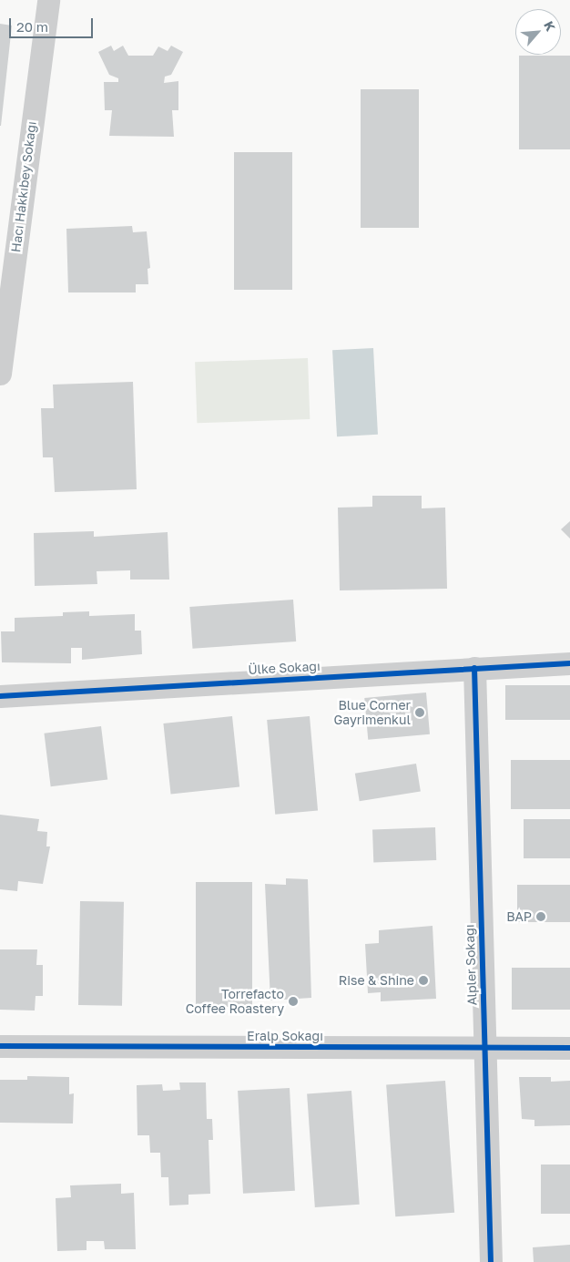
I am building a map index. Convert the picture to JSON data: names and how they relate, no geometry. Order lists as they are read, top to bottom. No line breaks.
{"streets":{"street":["Hacı Hakkıbey Sokağı","Ülke Sokağı","Alpler Sokağı","Eralp Sokağı"]},"crossings":[["Ülke Sokağı","Alpler Sokağı"],["Alpler Sokağı","Eralp Sokağı"]],"places":["Blue Corner Gayrimenkul","BAP","Rise & Shine","Torrefacto Coffee Roastery"],"scale_bar":"20 m","north":"top right"}
